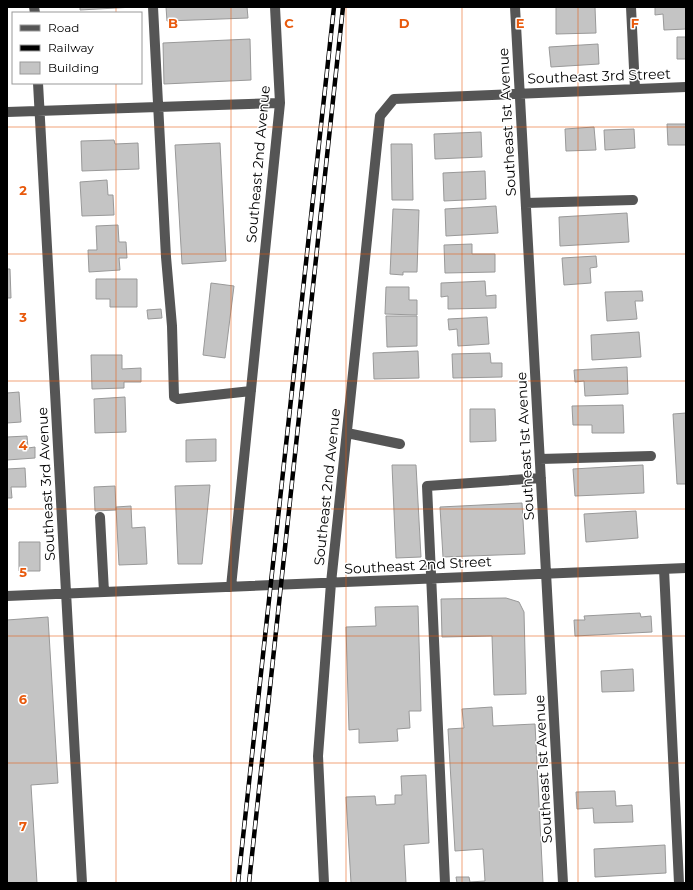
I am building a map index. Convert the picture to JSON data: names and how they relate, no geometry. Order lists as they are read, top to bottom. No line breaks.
{"streets":{"street":["Southeast 3rd Street","Southeast 1st Avenue","Southeast 2nd Avenue","Southeast 3rd Avenue","Southeast 2nd Street"]},"crossings":[["Southeast 3rd Street","Southeast 1st Avenue"],["Southeast 3rd Street","Southeast 2nd Avenue"],["Southeast 1st Avenue","Southeast 2nd Street"],["Southeast 2nd Avenue","Southeast 2nd Street"],["Southeast 3rd Avenue","Southeast 2nd Street"]],"legend":["Road","Railway","Building"],"grid":{"columns":["B","C","D","E","F"],"rows":["2","3","4","5","6","7"]}}
